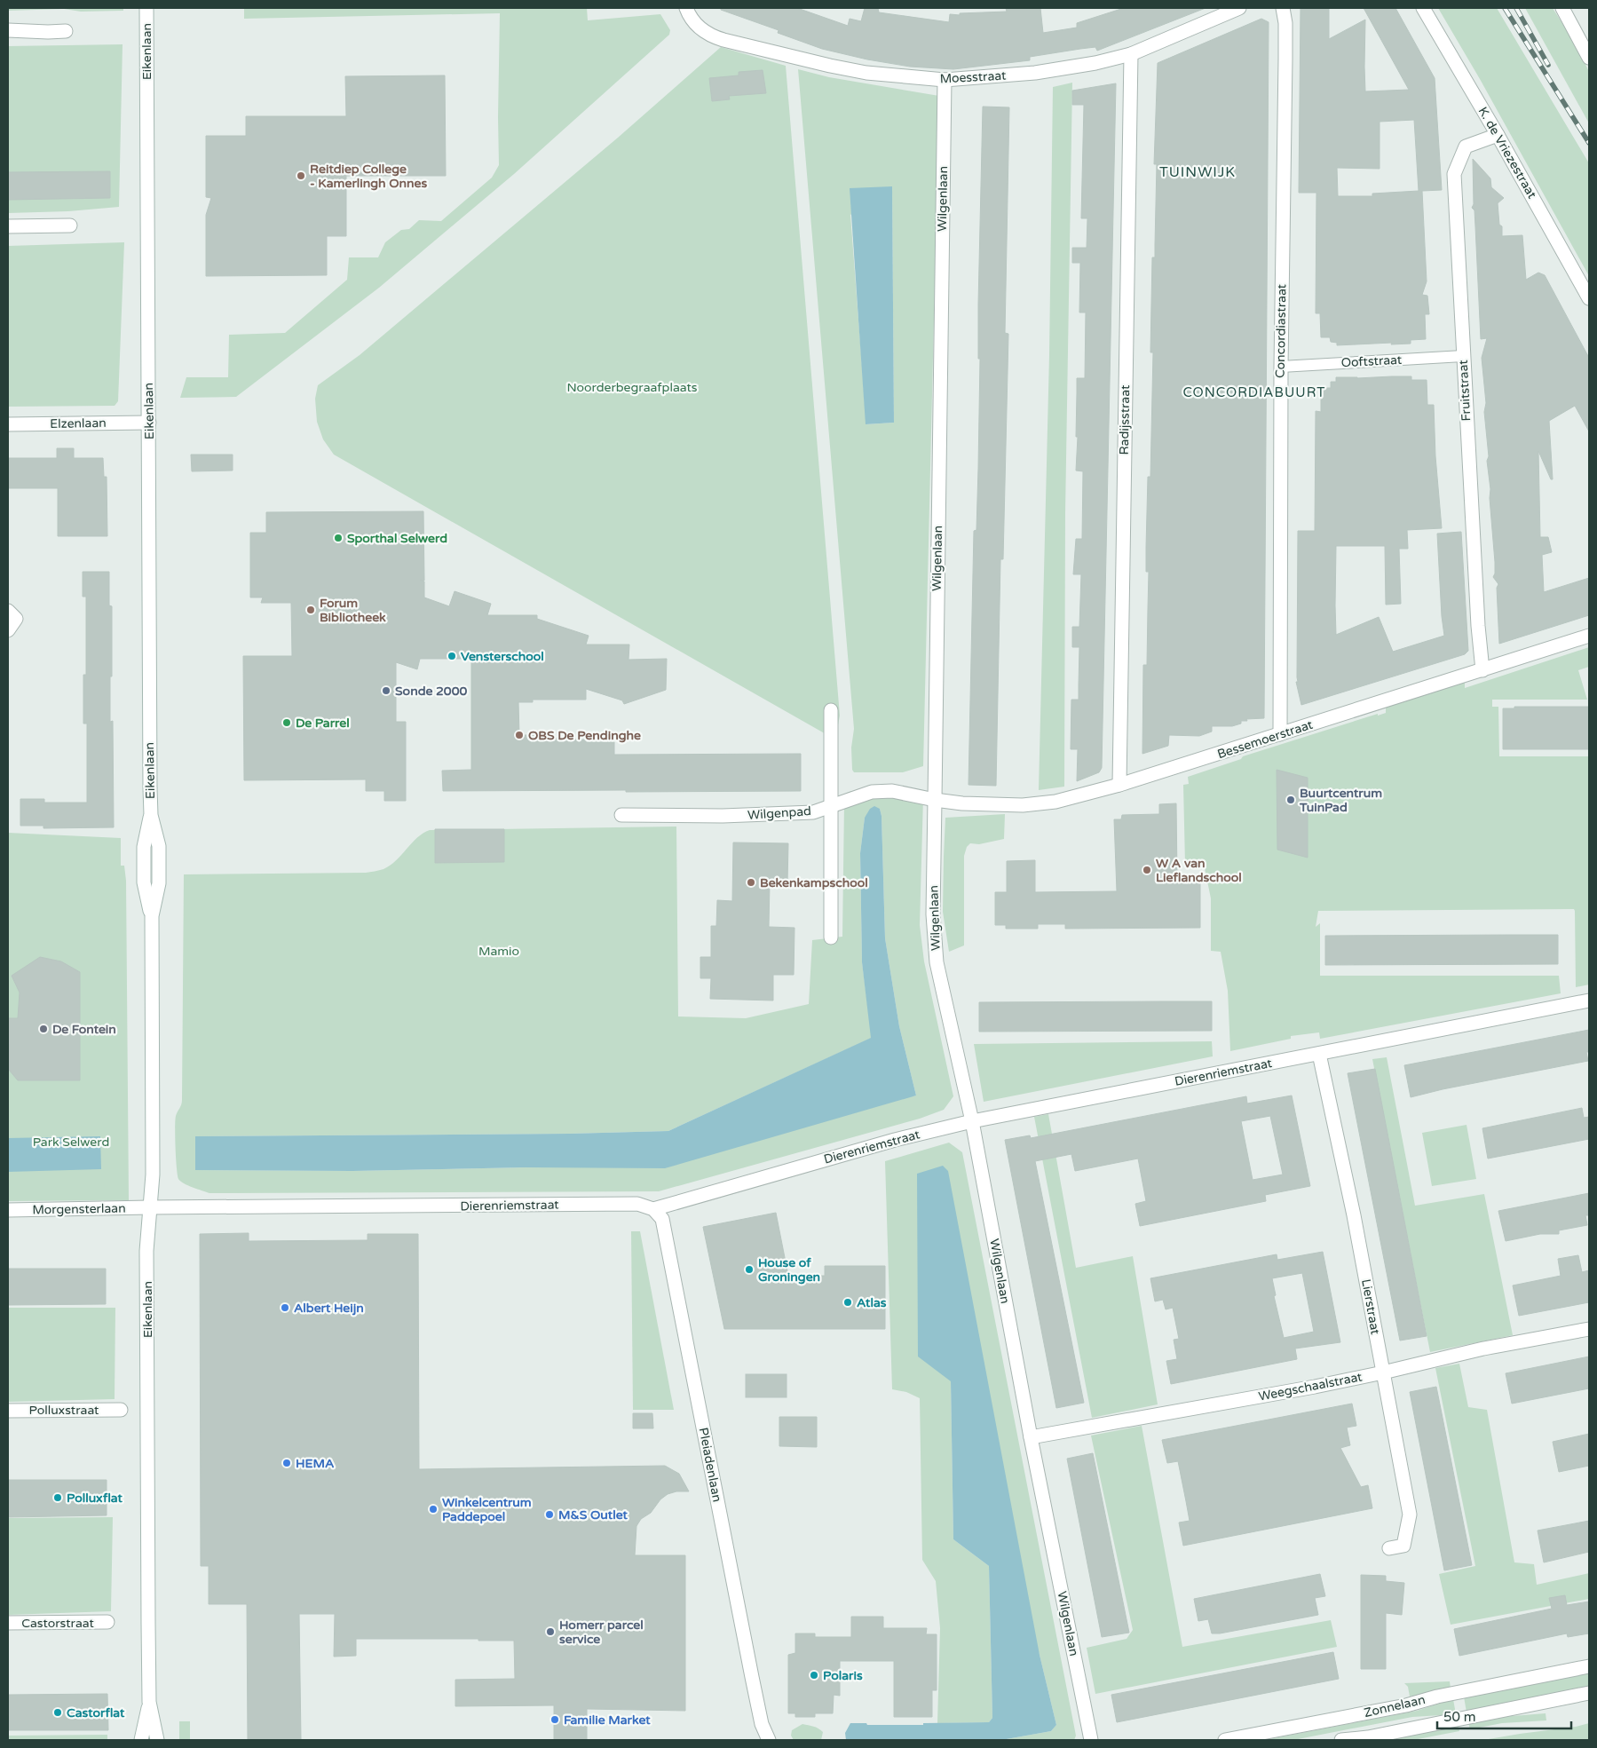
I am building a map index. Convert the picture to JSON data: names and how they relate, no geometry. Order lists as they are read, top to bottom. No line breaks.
{"streets":{"street":["Eikenlaan","Moesstraat","K. de Vriezestraat","Wilgenlaan","Concordiastraat","Ooftstraat","Fruitstraat","Radijsstraat","Elzenlaan","Bessemoerstraat","Wilgenpad","Dierenriemstraat","Morgensterlaan","Lierstraat","Weegschaalstraat","Polluxstraat","Pleiadenlaan","Castorstraat","Zonnelaan"]},"crossings":[["Eikenlaan","Elzenlaan"],["Eikenlaan","Dierenriemstraat"],["Eikenlaan","Morgensterlaan"],["Moesstraat","Wilgenlaan"],["Moesstraat","Radijsstraat"],["K. de Vriezestraat","Fruitstraat"],["Wilgenlaan","Bessemoerstraat"],["Wilgenlaan","Wilgenpad"],["Wilgenlaan","Dierenriemstraat"],["Wilgenlaan","Weegschaalstraat"],["Concordiastraat","Ooftstraat"],["Concordiastraat","Bessemoerstraat"],["Ooftstraat","Fruitstraat"],["Fruitstraat","Bessemoerstraat"],["Radijsstraat","Bessemoerstraat"],["Bessemoerstraat","Wilgenpad"],["Dierenriemstraat","Morgensterlaan"],["Dierenriemstraat","Lierstraat"],["Dierenriemstraat","Pleiadenlaan"],["Lierstraat","Weegschaalstraat"]],"districts":["TUINWIJK","CONCORDIABUURT"],"parks":["Noorderbegraafplaats","Mamio","Park Selwerd"],"places":["Reitdiep College - Kamerlingh Onnes","Sporthal Selwerd","Forum Bibliotheek","Vensterschool","Sonde 2000","De Parrel","OBS De Pendinghe","Buurtcentrum TuinPad","W A van Lieflandschool","Bekenkampschool","De Fontein","House of Groningen","Atlas","Albert Heijn","HEMA","Polluxflat","Winkelcentrum Paddepoel","M&S Outlet","Homerr parcel service","Polaris","Castorflat","Familie Market"],"scale_bar":"50 m"}
